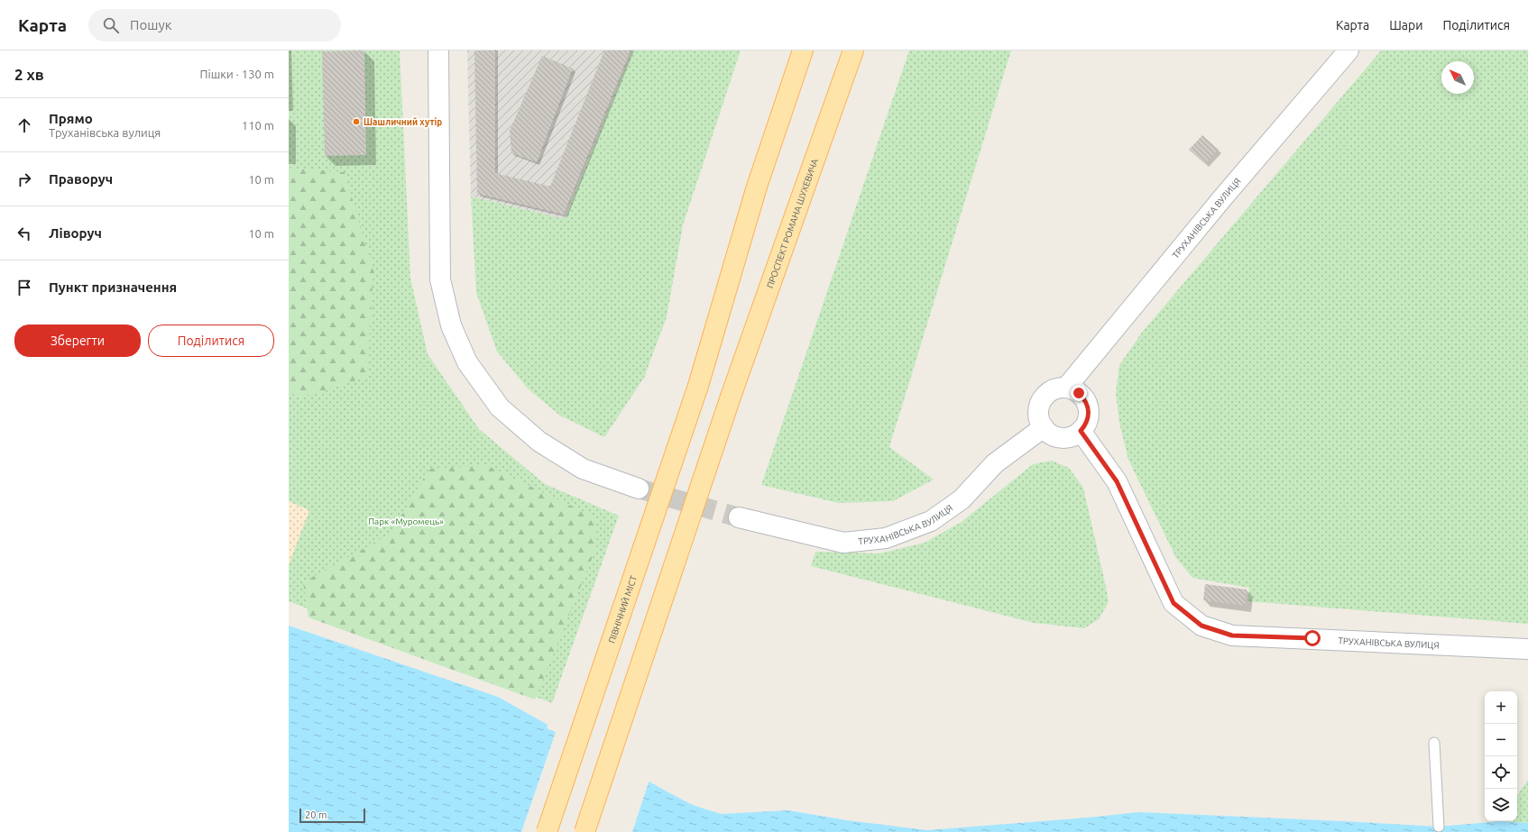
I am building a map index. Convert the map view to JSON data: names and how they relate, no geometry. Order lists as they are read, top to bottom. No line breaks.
{"streets":{"main road":["ПРОСПЕКТ РОМАНА ШУХЕВИЧА","ПІВНІЧНИЙ МІСТ"],"street":["ТРУХАНІВСЬКА ВУЛИЦЯ"]},"parks":["Парк «Муромець»"],"places":["Шашличний хутір"],"scale_bar":"20 m","north":"top left","page":{"header":"Карта","search":"Пошук","nav":["Карта","Шари","Поділитися"],"heading":["2 хв","Пішки · 130 m"],"list":[["Прямо","Труханівська вулиця","110 m"],["Праворуч","10 m"],["Ліворуч","10 m"],"Пункт призначення"],"buttons":["Зберегти","Поділитися"],"map_buttons":["+","−"],"scale":"20 m"}}
